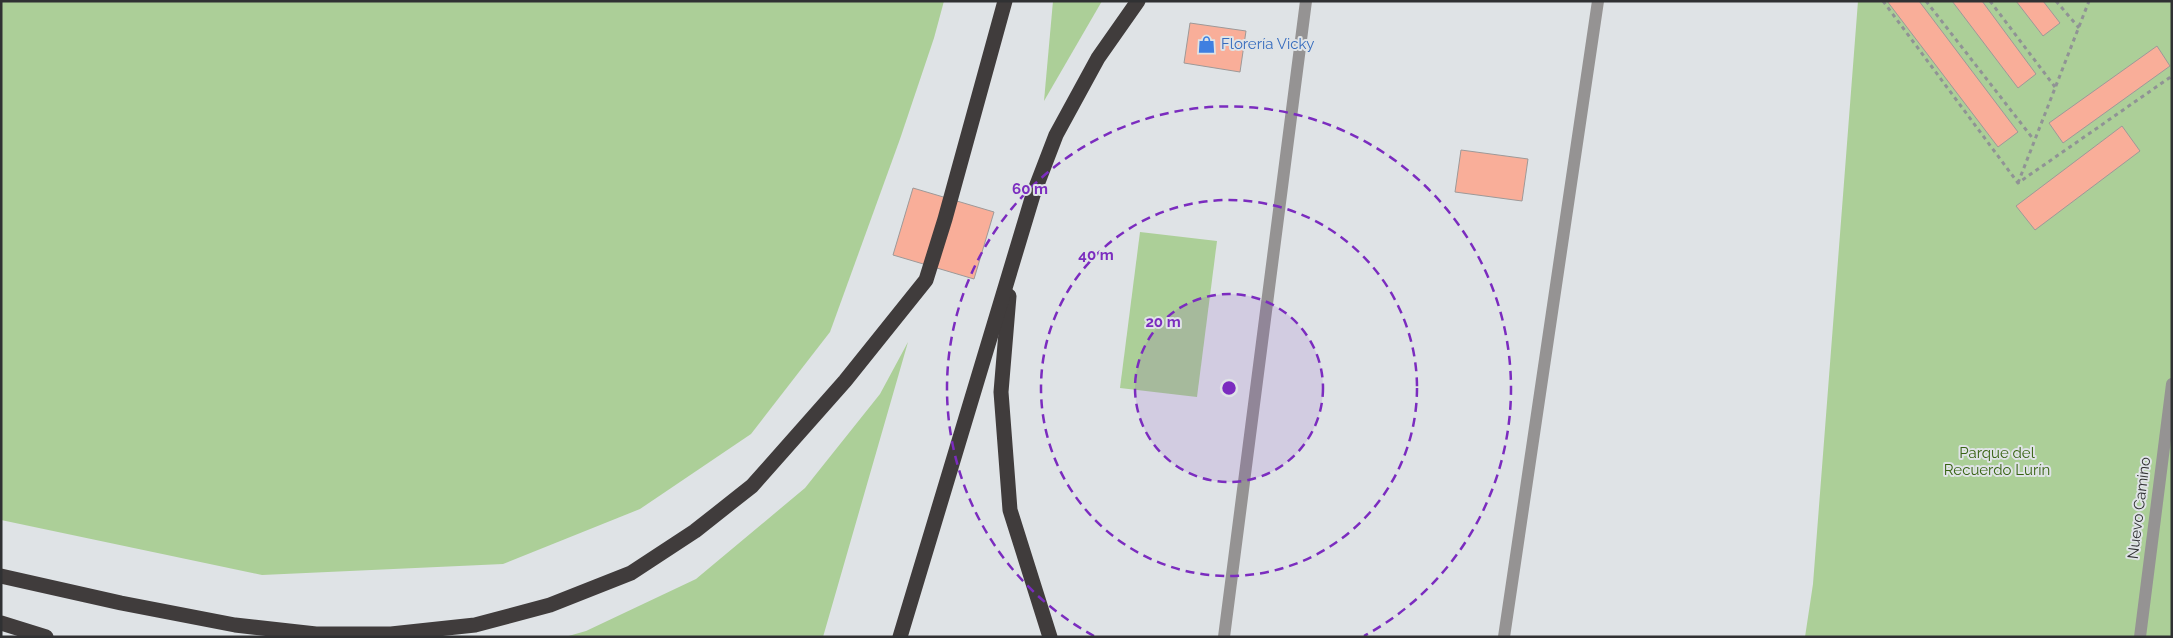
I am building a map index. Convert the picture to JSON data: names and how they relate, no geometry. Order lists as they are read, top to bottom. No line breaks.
{"streets":{"street":["Nuevo Camino"]},"parks":["Parque del Recuerdo Lurín"],"places":{"shop":["Florería Vicky"]},"rings":["60 m","40 m","20 m"]}
